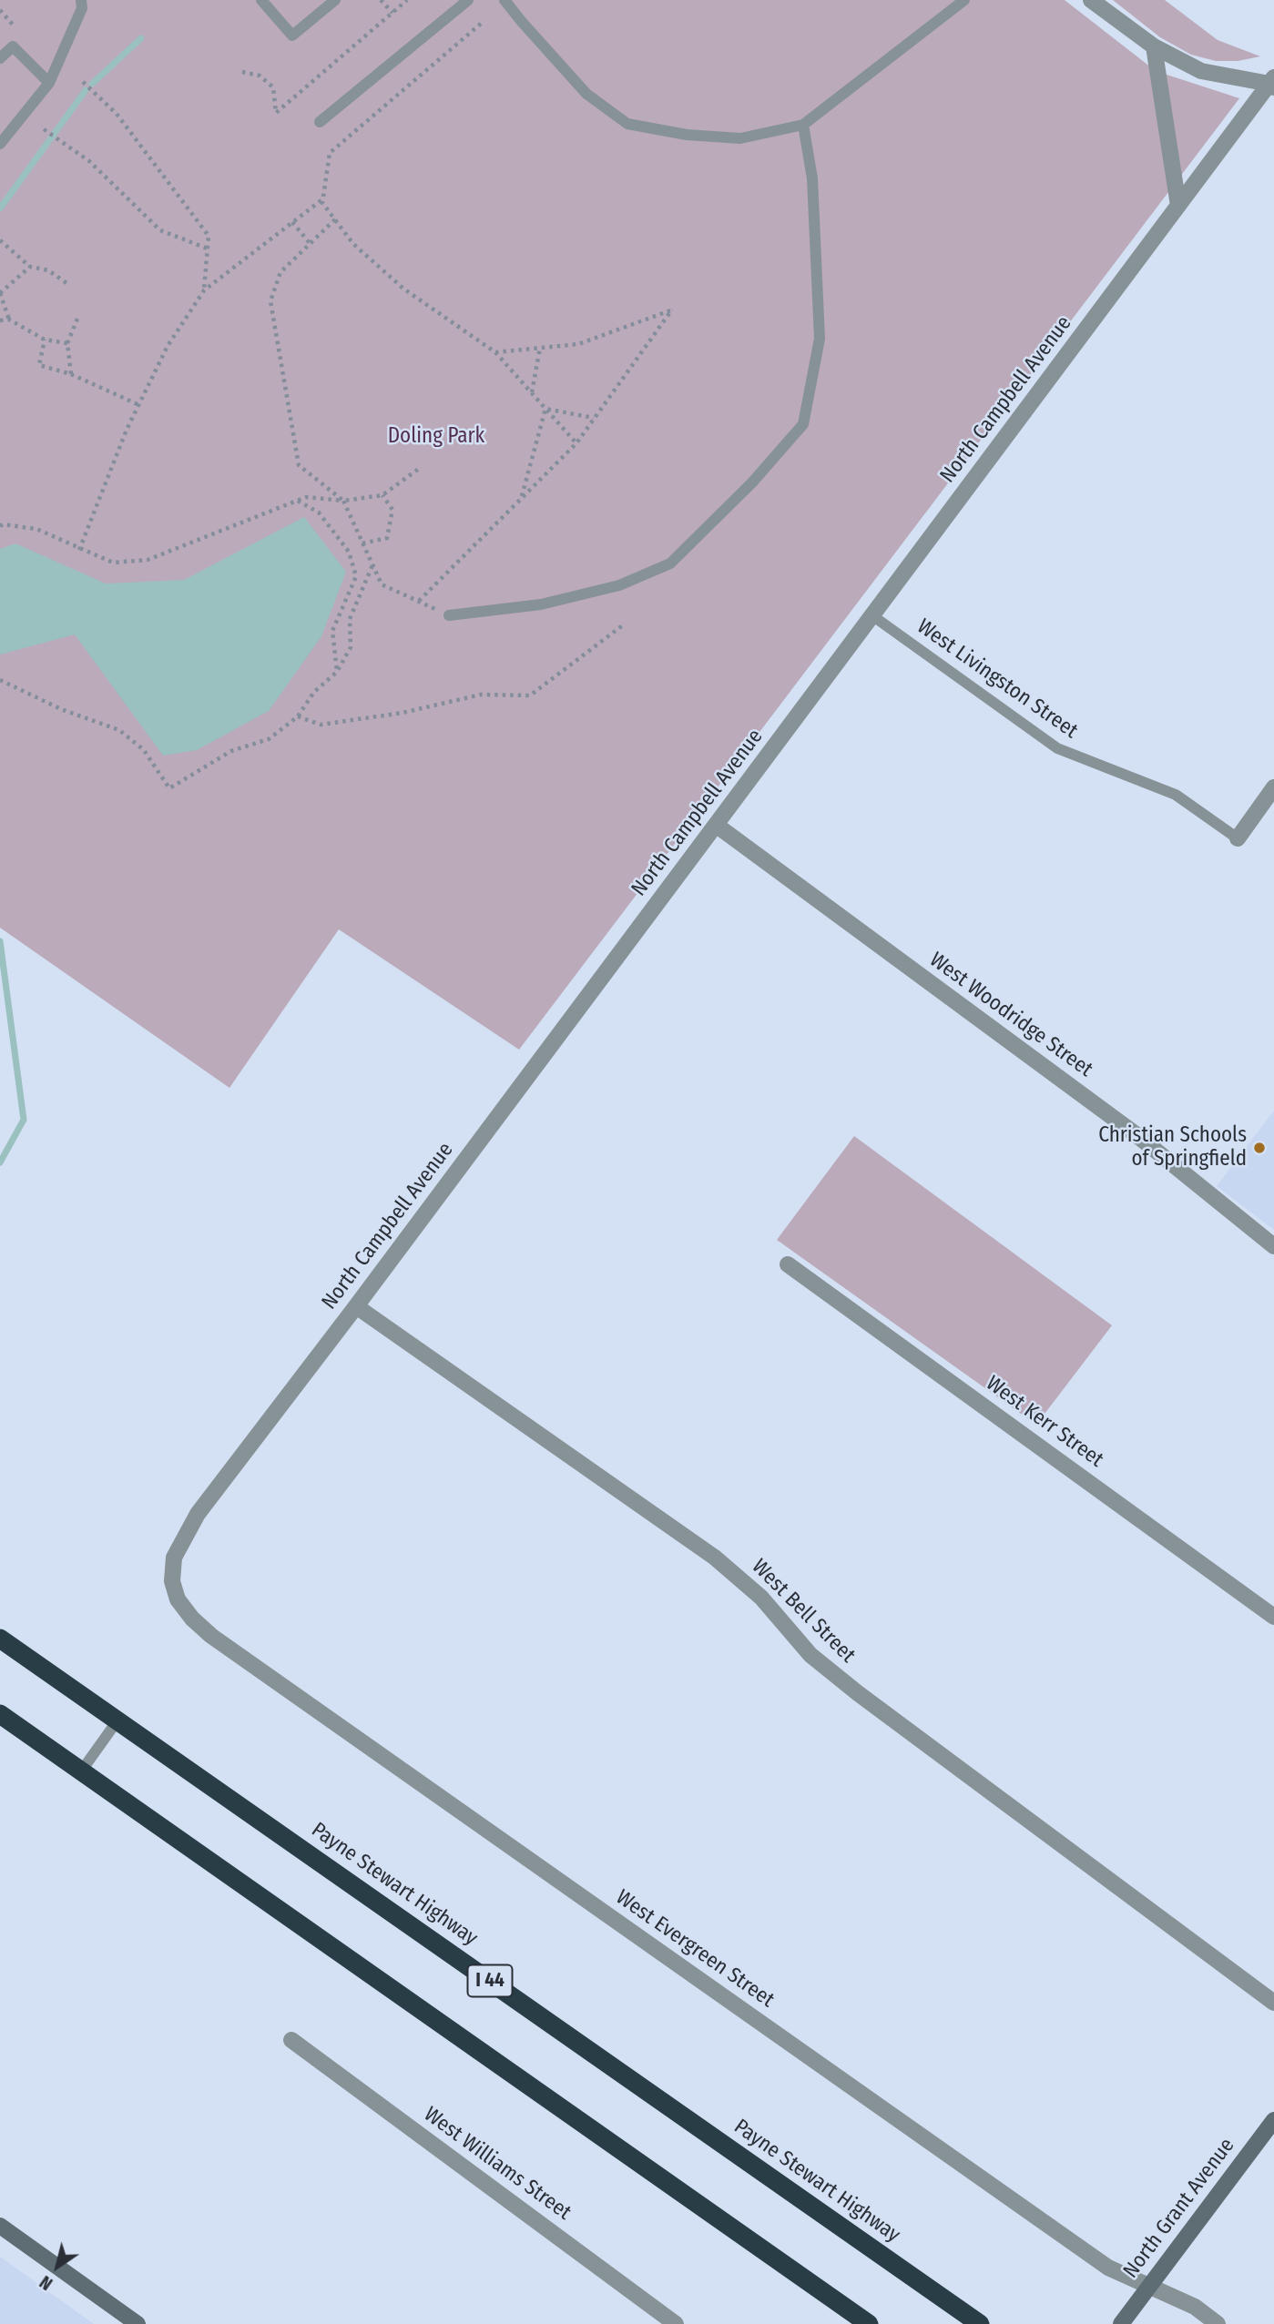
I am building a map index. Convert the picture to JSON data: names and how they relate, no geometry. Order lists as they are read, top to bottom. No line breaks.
{"streets":{"highway":["Payne Stewart Highway","I 44"],"main road":["North Grant Avenue"],"street":["North Campbell Avenue","West Woodridge Street","West Kerr Street","West Bell Street","West Evergreen Street","West Williams Street"],"lane":["West Livingston Street"]},"crossings":[["North Campbell Avenue","West Livingston Street"],["North Campbell Avenue","West Woodridge Street"],["North Campbell Avenue","West Bell Street"],["North Campbell Avenue","West Evergreen Street"],["West Evergreen Street","North Grant Avenue"]],"parks":["Doling Park"],"places":["Christian Schools of Springfield"],"north":"bottom left"}
